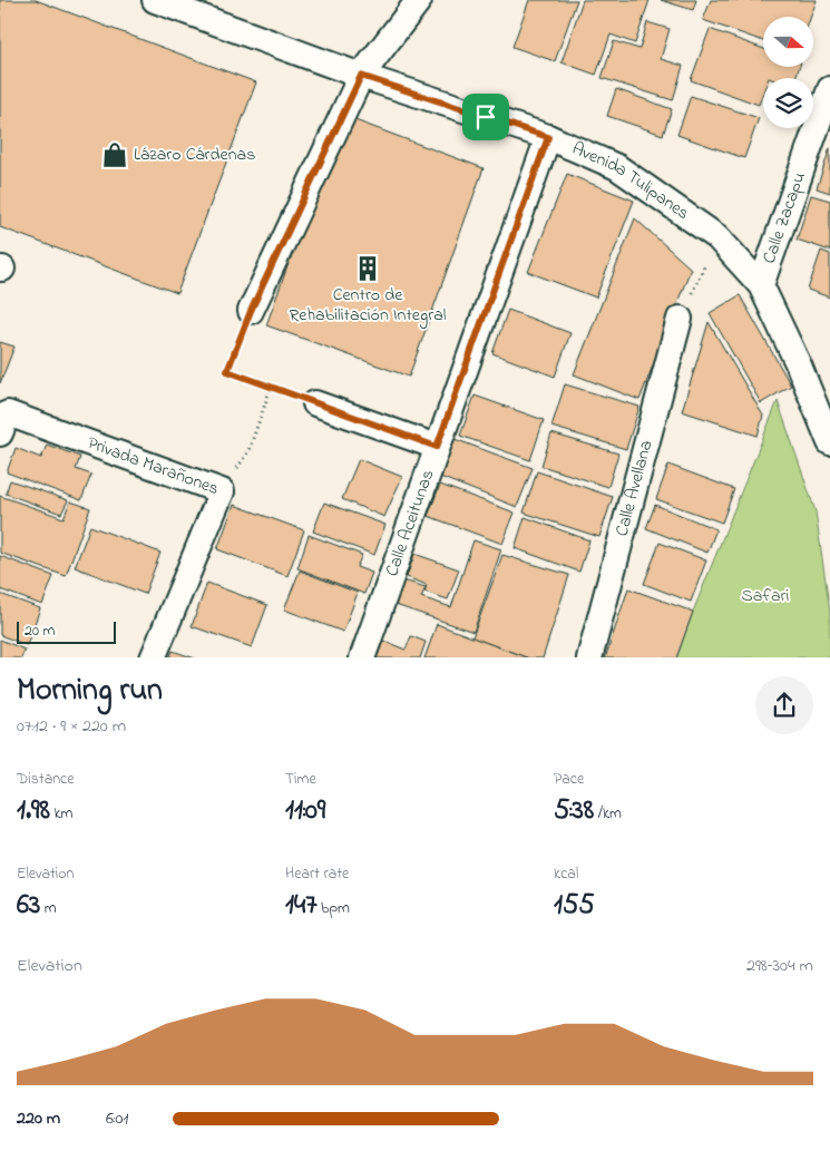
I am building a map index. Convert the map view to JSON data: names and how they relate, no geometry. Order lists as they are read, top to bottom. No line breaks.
{"streets":{"street":["Avenida Tulipanes","Calle Zacapu","Privada Marañones","Calle Avellana","Calle Aceitunas"]},"crossings":[["Avenida Tulipanes","Calle Zacapu"],["Avenida Tulipanes","Calle Aceitunas"]],"parks":["Safari"],"places":{"shop":["Lázaro Cárdenas"],"building":["Centro de Rehabilitación Integral"]},"scale_bar":"20 m","north":"right","page":{"scale":"20 m","heading":["Morning run","07:12 · 9 × 220 m"],"stats":[["Distance","1.98 km"],["Time","11:09"],["Pace","5:38 /km"],["Elevation","63 m"],["Heart rate","147 bpm"],["kcal","155"]],"chart":["Elevation","298–304 m"],"list":[{"name":"220 m","note":"6:01"}]}}
